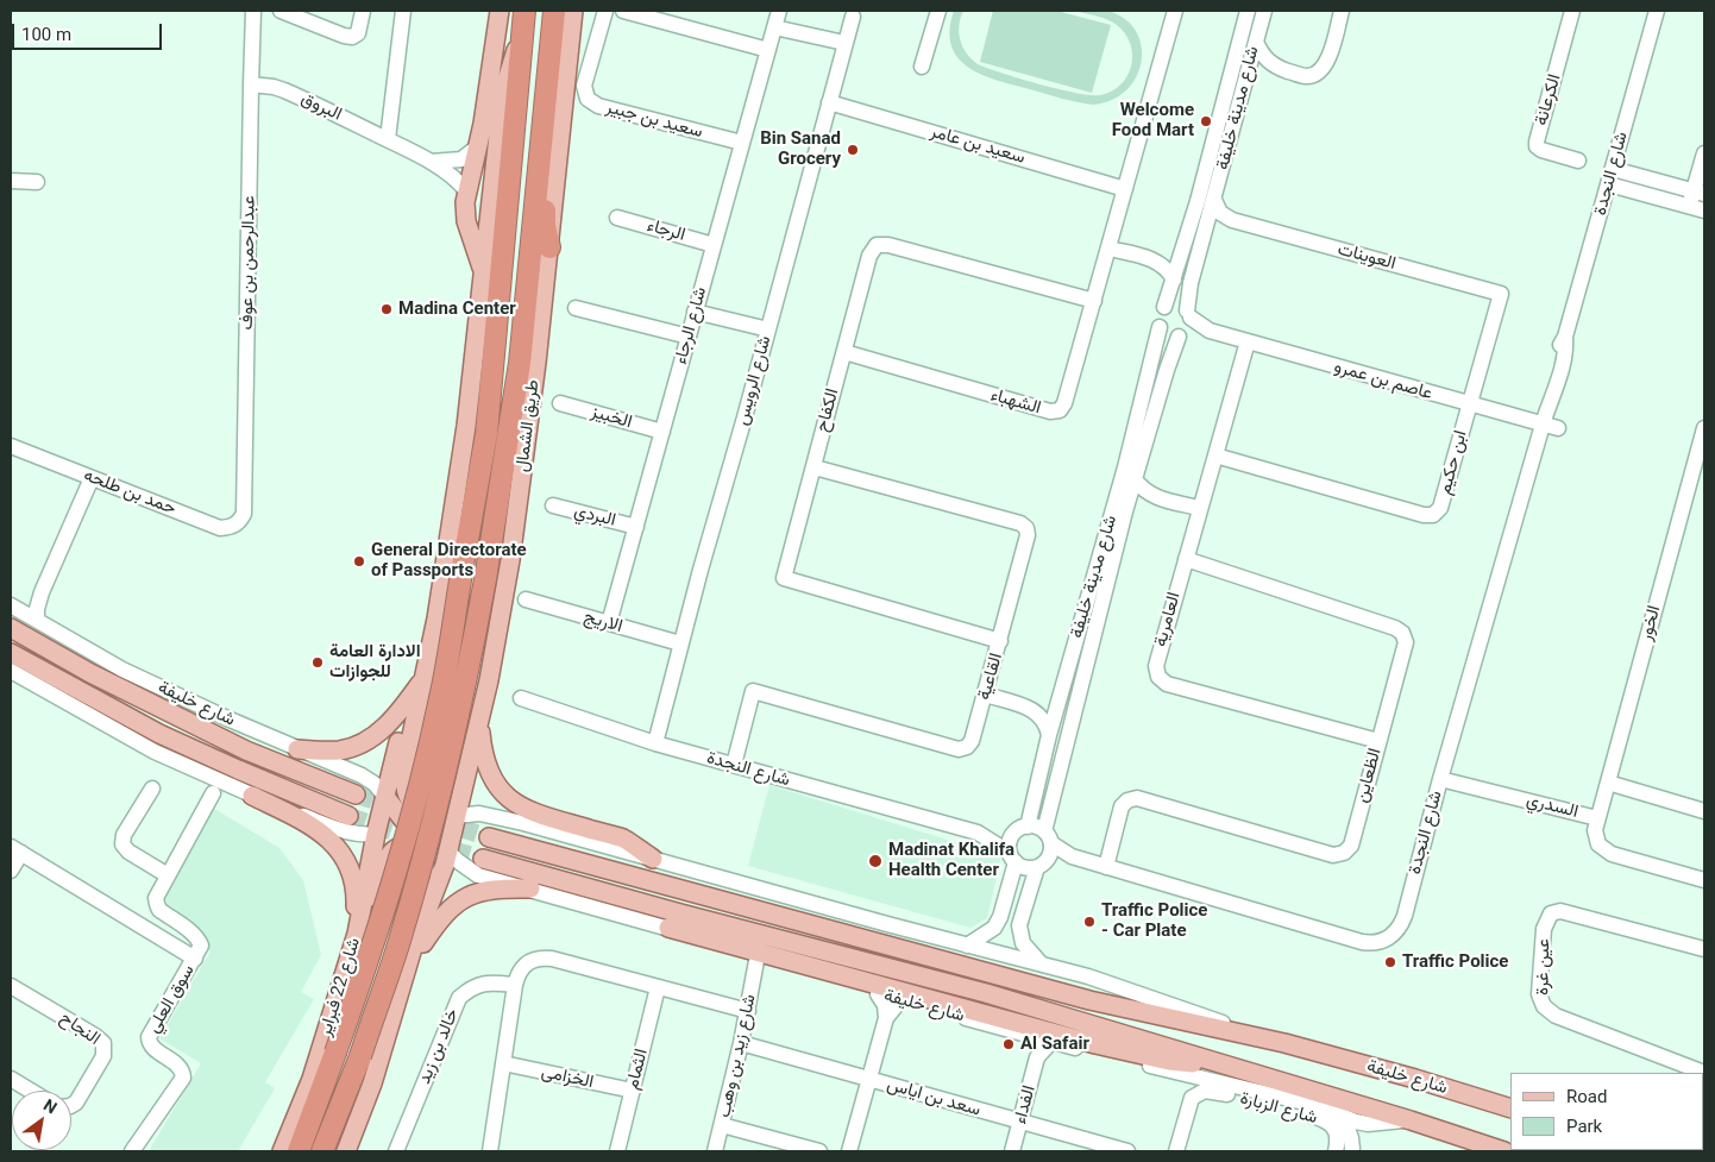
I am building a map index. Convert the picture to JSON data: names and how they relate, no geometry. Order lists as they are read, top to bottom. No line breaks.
{"streets":{"highway":["طريق الشمال","شارع 22 فبراير"],"main road":["شارع خليفة"],"street":["الكرعانة","البروق","شارع مدينة خليفة","سعيد بن جبير","سعيد بن عامر","شارع النجدة","الرجاء","العوينات","عبدالرحمن بن عوف","شارع الرجاء","شارع الرويس","عاصم بن عمرو","الشهباء","الكفاح","الخبيز","ابن حكيم","حمد بن طلحه","البردي","العامرية","الاريج","الخور","القاعية","الظعاين","السدري","عين غرة","سوق العلي","النجاح","خالد بن زيد","شارع زيد بن وهب","الثمام","الخزامى","سعد بن اياس","الفداء","شارع الزبارة"]},"crossings":[["البروق","عبدالرحمن بن عوف"],["شارع مدينة خليفة","شارع النجدة"],["شارع مدينة خليفة","عاصم بن عمرو"],["سعيد بن جبير","شارع الرجاء"],["سعيد بن عامر","شارع الرويس"],["سعيد بن عامر","الشهباء"],["شارع النجدة","شارع الرويس"],["شارع النجدة","عاصم بن عمرو"],["شارع النجدة","القاعية"],["شارع النجدة","الظعاين"],["شارع النجدة","السدري"],["الرجاء","شارع الرجاء"],["العوينات","ابن حكيم"],["عبدالرحمن بن عوف","حمد بن طلحه"],["شارع الرجاء","الخبيز"],["شارع الرجاء","البردي"],["شارع الرجاء","الاريج"],["شارع الرويس","الاريج"],["عاصم بن عمرو","ابن حكيم"],["عاصم بن عمرو","العامرية"],["الشهباء","الكفاح"],["الكفاح","القاعية"],["طريق الشمال","شارع خليفة"],["ابن حكيم","العامرية"],["العامرية","الظعاين"],["الخور","السدري"],["شارع خليفة","شارع 22 فبراير"],["شارع خليفة","شارع زيد بن وهب"],["شارع خليفة","الفداء"],["شارع خليفة","شارع الزبارة"],["شارع زيد بن وهب","سعد بن اياس"],["الثمام","الخزامى"],["سعد بن اياس","الفداء"]],"places":["Welcome Food Mart","Bin Sanad Grocery","Madina Center","General Directorate of Passports","الادارة العامة للجوازات","Madinat Khalifa Health Center","Traffic Police - Car Plate","Traffic Police","Al Safair"],"legend":["Road","Park"],"scale_bar":"100 m","north":"top right"}
